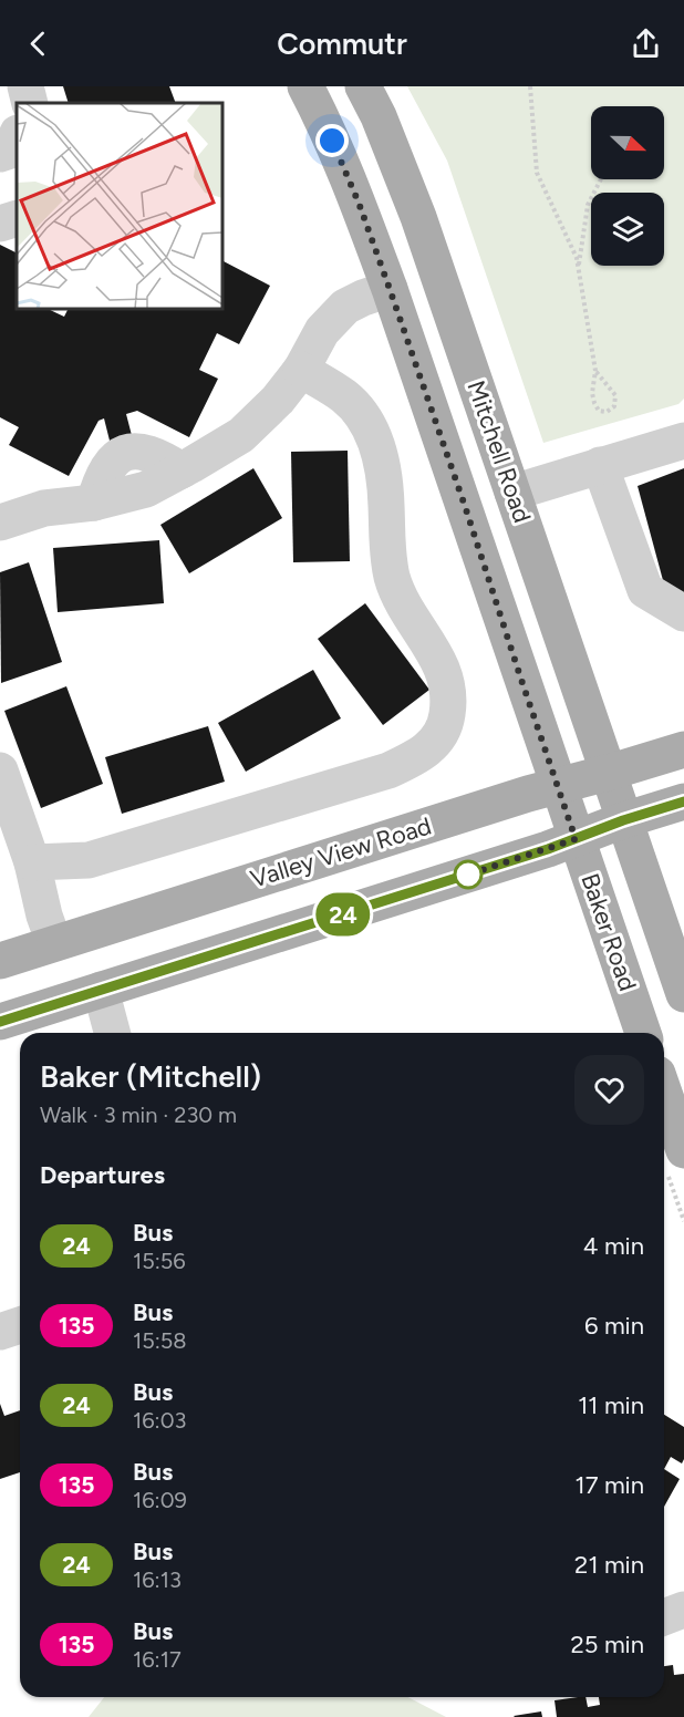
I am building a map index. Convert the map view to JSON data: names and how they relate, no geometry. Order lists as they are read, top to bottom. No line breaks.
{"streets":{"main road":["Mitchell Road","Valley View Road","Baker Road"]},"crossings":[["Mitchell Road","Valley View Road"],["Mitchell Road","Baker Road"],["Valley View Road","Baker Road"]],"lines":["bus line 24"],"north":"right","page":{"header":"Commutr","on_map":"24","heading":[["Baker (Mitchell)","Walk · 3 min · 230 m"],"Departures"],"list":[{"mark":"24","name":"Bus","note":"15:56","value":"4 min"},{"mark":"135","name":"Bus","note":"15:58","value":"6 min"},{"mark":"24","name":"Bus","note":"16:03","value":"11 min"},{"mark":"135","name":"Bus","note":"16:09","value":"17 min"},{"mark":"24","name":"Bus","note":"16:13","value":"21 min"},{"mark":"135","name":"Bus","note":"16:17","value":"25 min"}]}}
